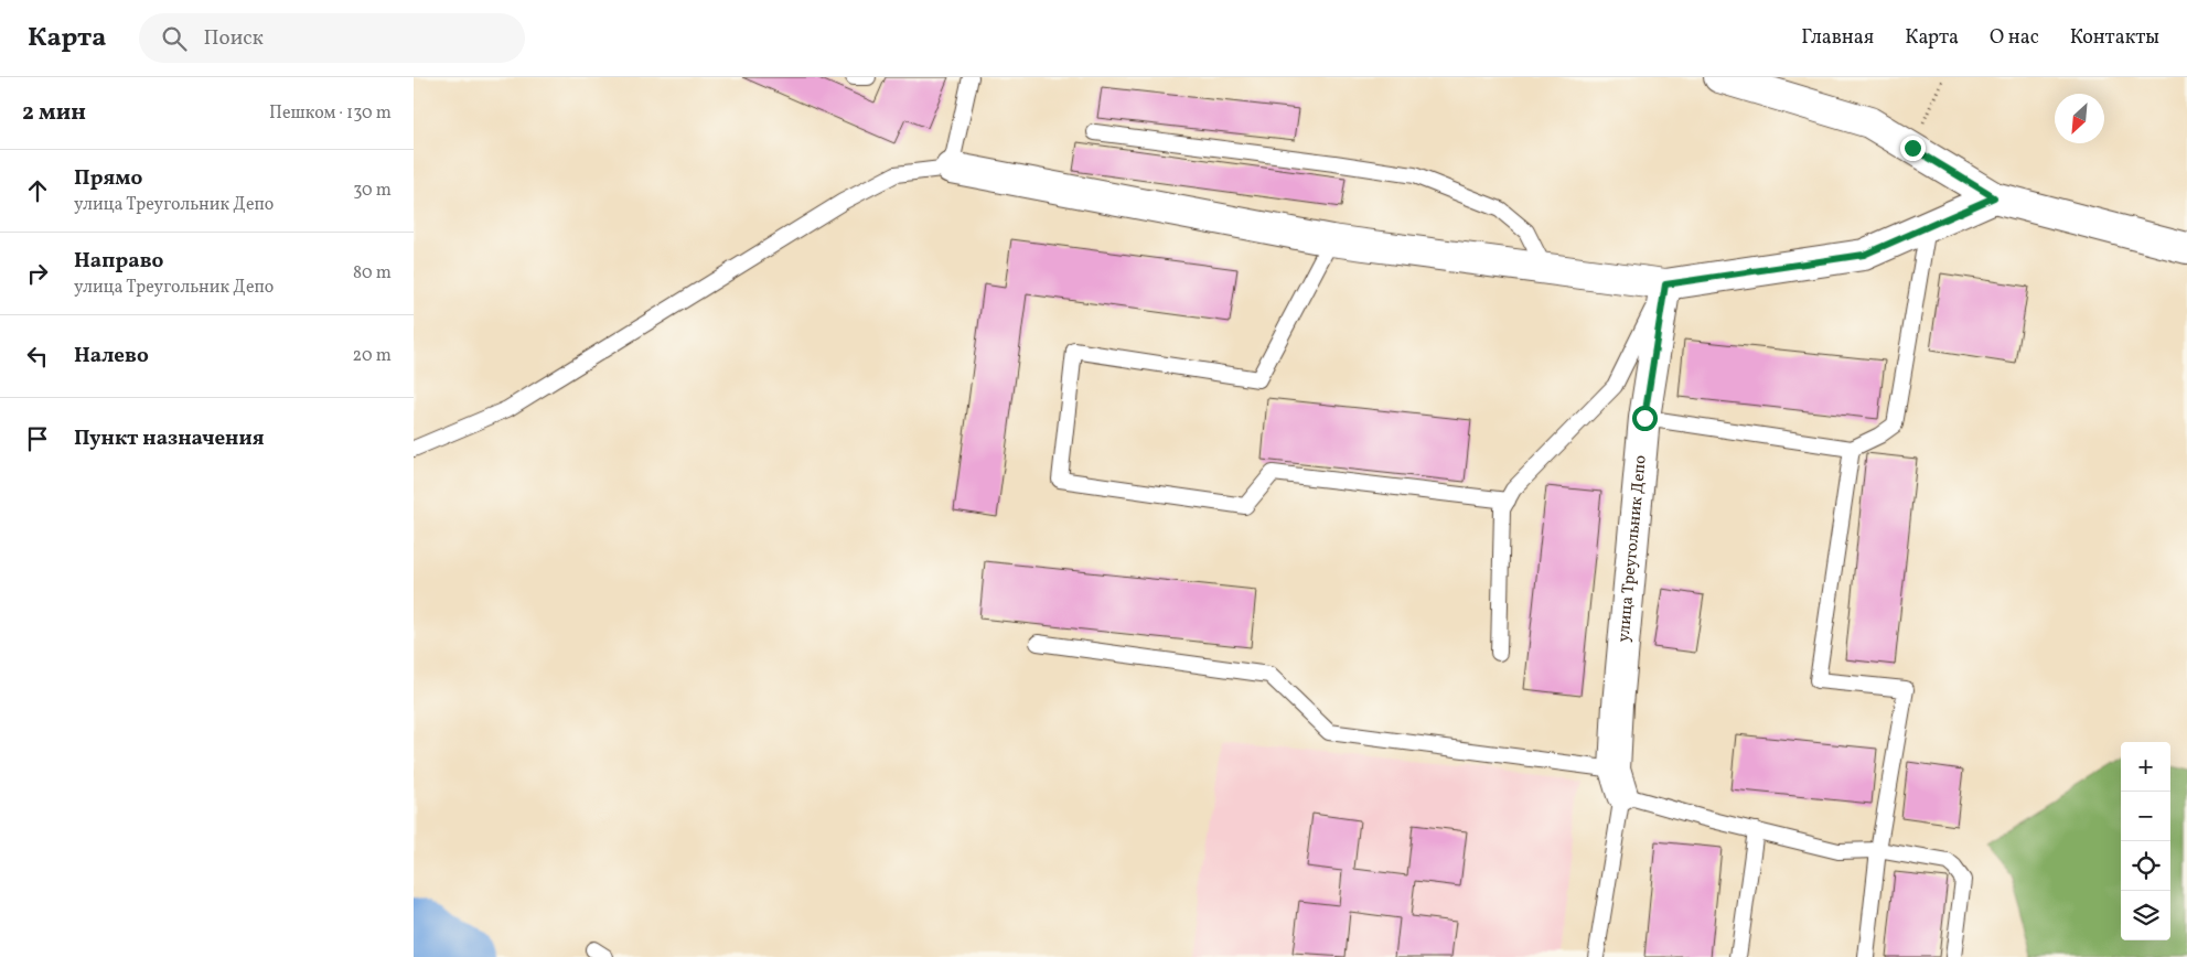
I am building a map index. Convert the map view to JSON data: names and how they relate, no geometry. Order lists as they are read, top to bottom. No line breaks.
{"streets":{"street":["улица Треугольник Депо"]},"north":"bottom left","page":{"header":"Карта","search":"Поиск","nav":["Главная","Карта","О нас","Контакты"],"heading":["2 мин","Пешком · 130 m"],"list":[["Прямо","улица Треугольник Депо","30 m"],["Направо","улица Треугольник Депо","80 m"],["Налево","20 m"],"Пункт назначения"],"map_buttons":["+","−"]}}
